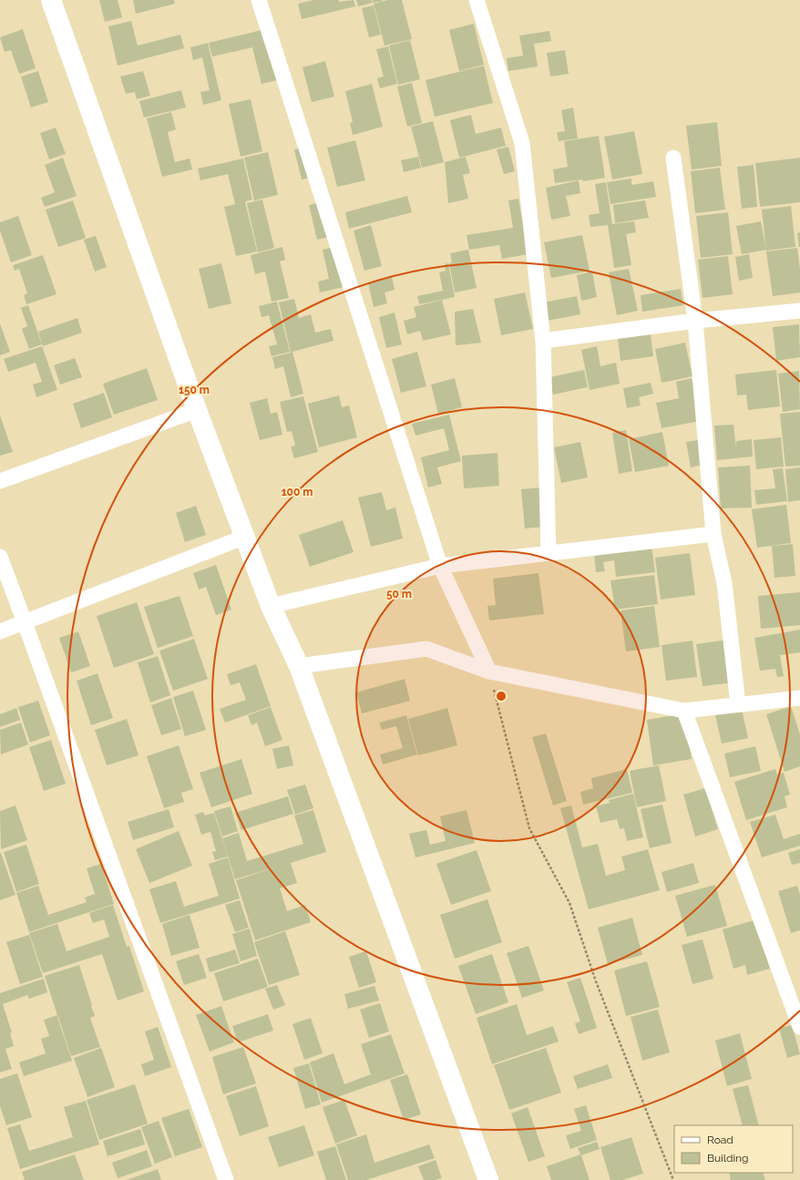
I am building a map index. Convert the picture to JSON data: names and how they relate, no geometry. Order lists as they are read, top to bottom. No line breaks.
{"legend":["Road","Building"],"rings":["150 m","100 m","50 m"]}
